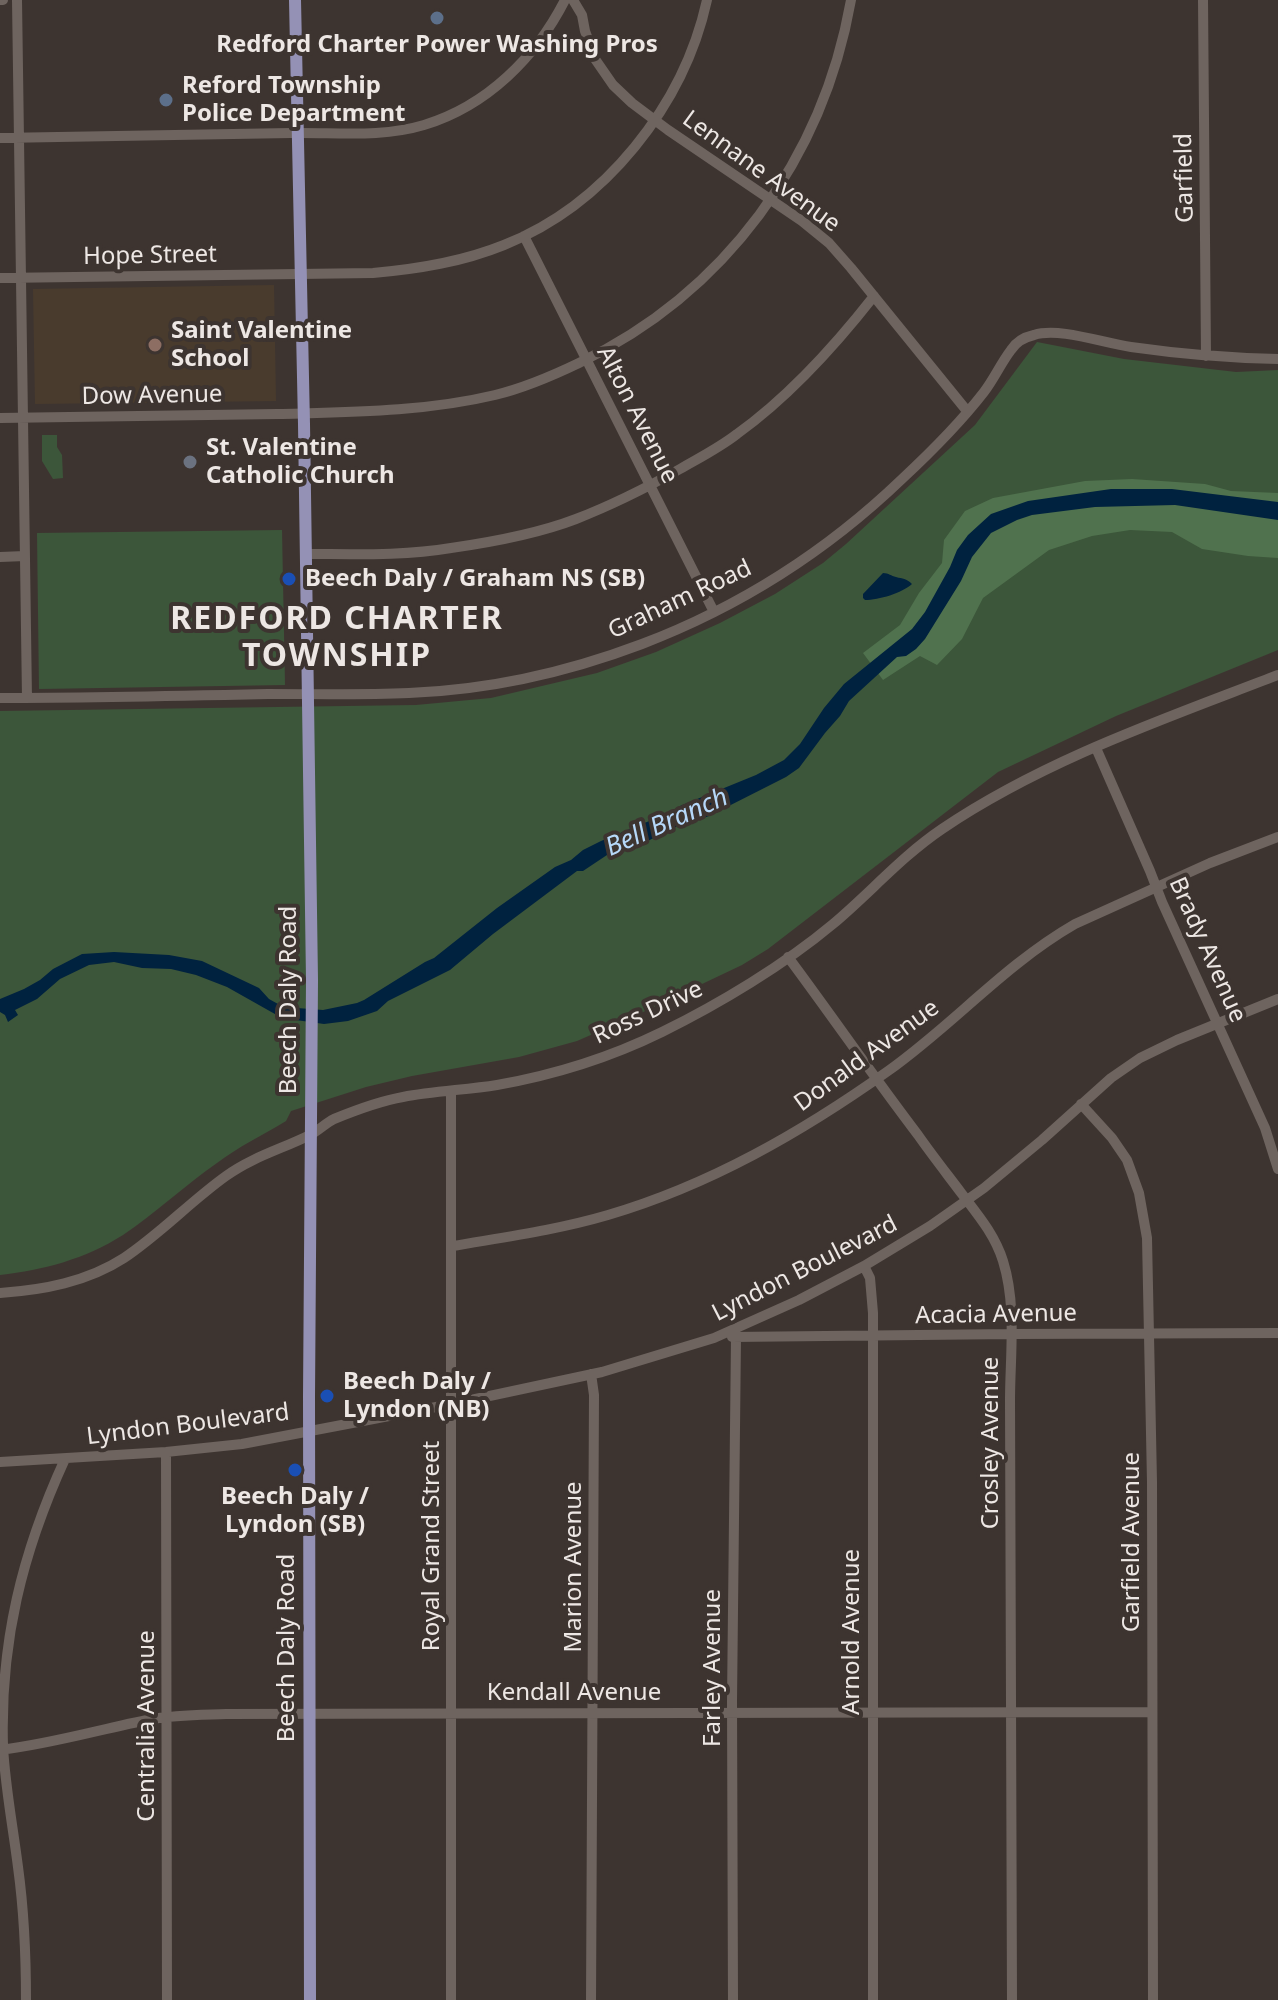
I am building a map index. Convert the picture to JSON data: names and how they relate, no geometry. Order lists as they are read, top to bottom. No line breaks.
{"streets":{"main road":["Beech Daly Road"],"street":["Lennane Avenue","Garfield","Hope Street","Dow Avenue","Alton Avenue","Graham Road","Brady Avenue","Ross Drive","Donald Avenue","Lyndon Boulevard","Acacia Avenue","Crosley Avenue","Garfield Avenue","Royal Grand Street","Marion Avenue","Arnold Avenue","Farley Avenue","Kendall Avenue","Centralia Avenue"]},"crossings":[["Lennane Avenue","Hope Street"],["Lennane Avenue","Dow Avenue"],["Lennane Avenue","Graham Road"],["Garfield","Graham Road"],["Hope Street","Alton Avenue"],["Hope Street","Beech Daly Road"],["Dow Avenue","Alton Avenue"],["Dow Avenue","Beech Daly Road"],["Alton Avenue","Graham Road"],["Graham Road","Beech Daly Road"],["Brady Avenue","Ross Drive"],["Brady Avenue","Donald Avenue"],["Brady Avenue","Lyndon Boulevard"],["Beech Daly Road","Ross Drive"],["Beech Daly Road","Lyndon Boulevard"],["Beech Daly Road","Kendall Avenue"],["Ross Drive","Crosley Avenue"],["Ross Drive","Royal Grand Street"],["Donald Avenue","Crosley Avenue"],["Donald Avenue","Royal Grand Street"],["Lyndon Boulevard","Acacia Avenue"],["Lyndon Boulevard","Crosley Avenue"],["Lyndon Boulevard","Garfield Avenue"],["Lyndon Boulevard","Royal Grand Street"],["Lyndon Boulevard","Marion Avenue"],["Lyndon Boulevard","Arnold Avenue"],["Lyndon Boulevard","Centralia Avenue"],["Acacia Avenue","Crosley Avenue"],["Acacia Avenue","Garfield Avenue"],["Acacia Avenue","Arnold Avenue"],["Acacia Avenue","Farley Avenue"],["Crosley Avenue","Kendall Avenue"],["Garfield Avenue","Kendall Avenue"],["Royal Grand Street","Kendall Avenue"],["Marion Avenue","Kendall Avenue"],["Arnold Avenue","Kendall Avenue"],["Farley Avenue","Kendall Avenue"],["Kendall Avenue","Centralia Avenue"]],"districts":["REDFORD CHARTER TOWNSHIP"],"water":["Bell Branch"],"places":["Redford Charter Power Washing Pros","Reford Township Police Department","Saint Valentine School","St. Valentine Catholic Church","Beech Daly / Graham NS (SB)","Beech Daly / Lyndon (NB)","Beech Daly / Lyndon (SB)"]}
